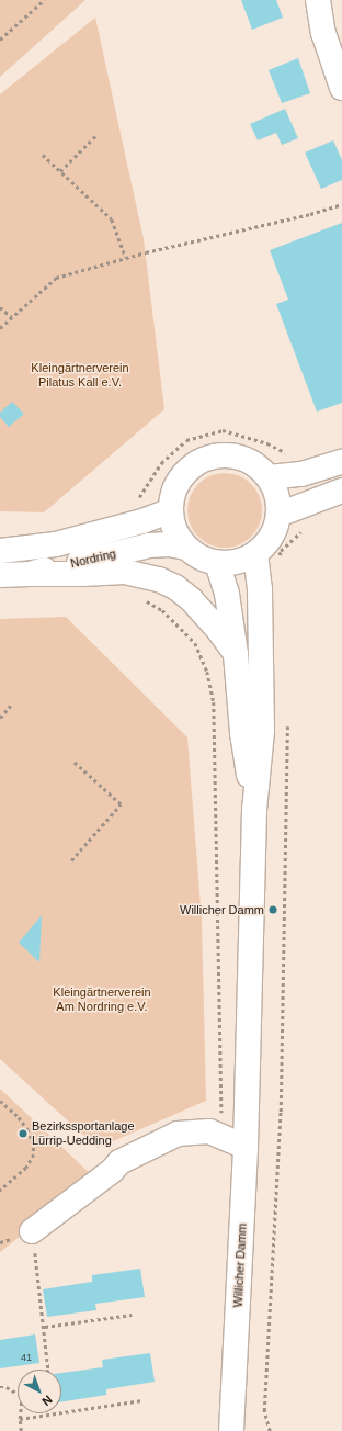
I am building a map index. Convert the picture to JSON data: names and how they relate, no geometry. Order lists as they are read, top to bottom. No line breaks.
{"streets":{"main road":["Nordring","Willicher Damm"]},"crossings":[["Nordring","Willicher Damm"]],"parks":["Kleingärtnerverein Pilatus Kall e.V.","Kleingärtnerverein Am Nordring e.V."],"places":["Willicher Damm","Bezirkssportanlage Lürrip-Uedding"],"house_numbers":["41"],"north":"bottom right"}
